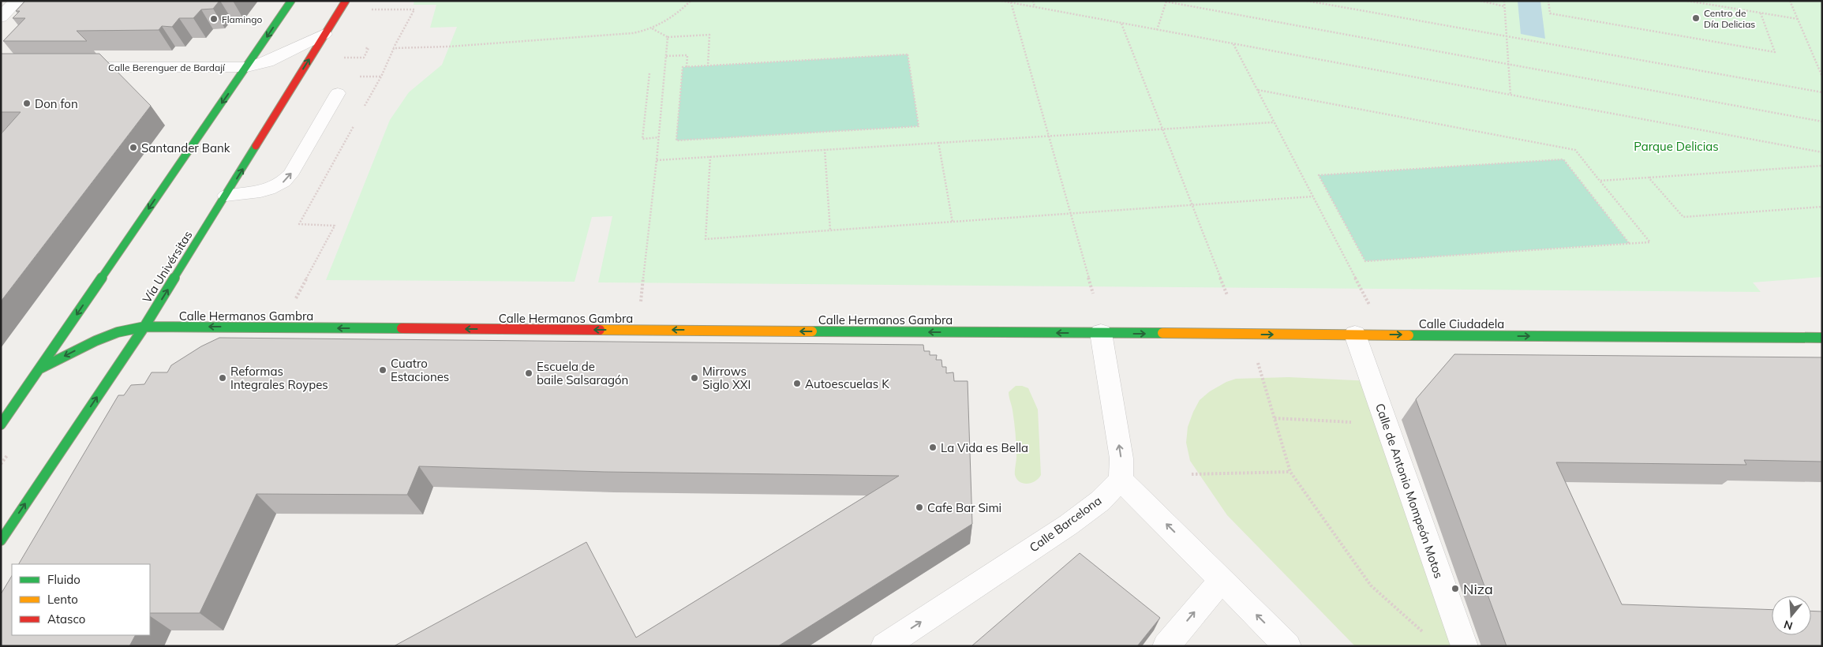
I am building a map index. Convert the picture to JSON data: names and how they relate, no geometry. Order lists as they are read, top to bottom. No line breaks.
{"streets":{"street":["Calle Berenguer de Bardají","Vía Univérsitas","Calle Hermanos Gambra","Calle Ciudadela","Calle de Antonio Mompeón Motos","Calle Barcelona"]},"crossings":[["Calle Berenguer de Bardají","Vía Univérsitas"],["Vía Univérsitas","Calle Hermanos Gambra"],["Calle Hermanos Gambra","Calle Ciudadela"],["Calle Ciudadela","Calle de Antonio Mompeón Motos"]],"one_way":["Calle Hermanos Gambra","Calle Ciudadela","Calle Barcelona"],"parks":["Parque Delicias"],"places":["Centro de Día Delicias","Flamingo","Don fon","Santander Bank","Cuatro Estaciones","Escuela de baile Salsaragón","Reformas Integrales Roypes","Mirrows Siglo XXI","Autoescuelas K","La Vida es Bella","Cafe Bar Simi","Niza"],"legend":["Fluido","Lento","Atasco"],"north":"bottom"}
